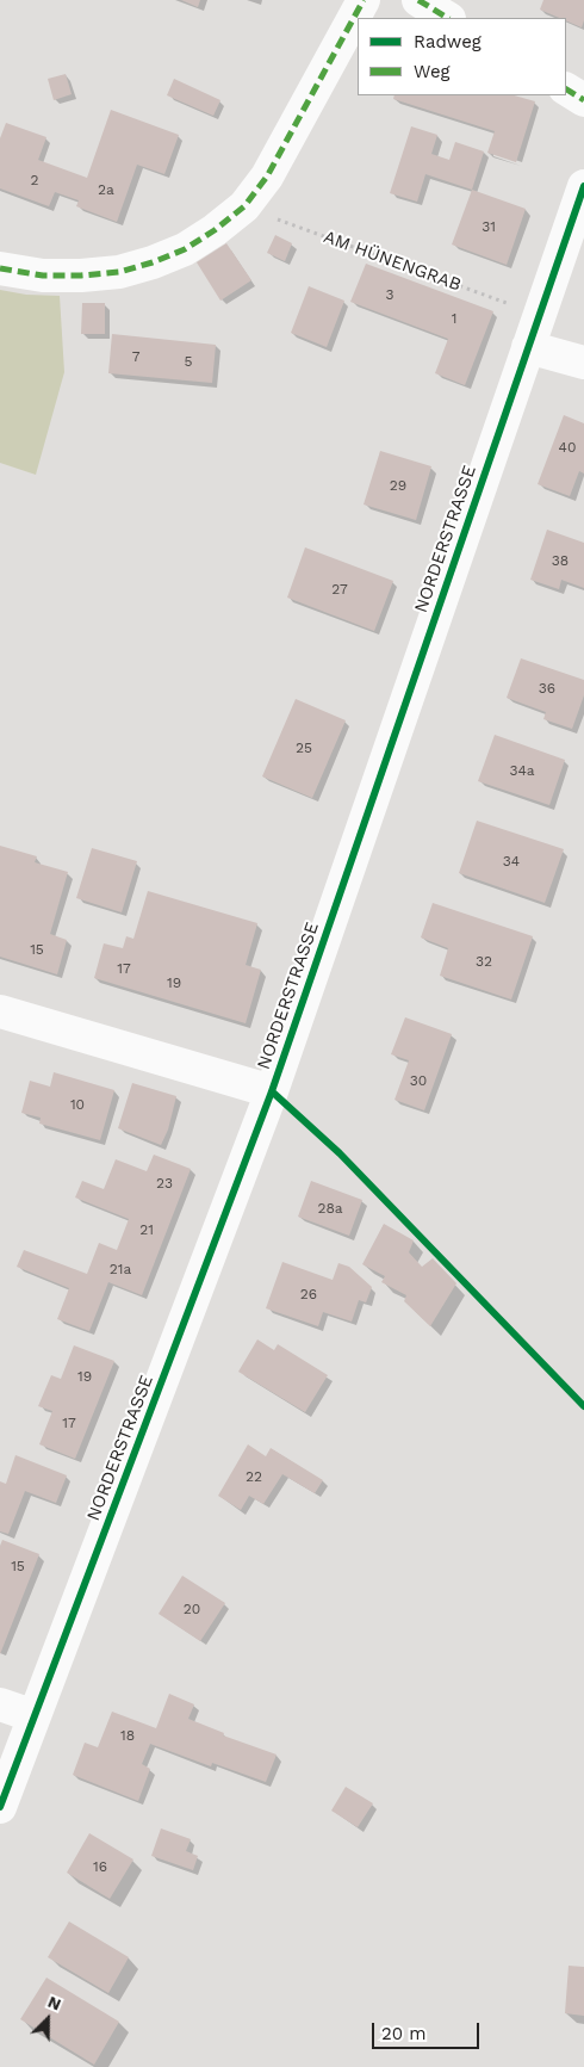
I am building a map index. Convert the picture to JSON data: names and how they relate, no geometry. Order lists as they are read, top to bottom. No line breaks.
{"streets":{"street":["NORDERSTRASSE"],"path":["AM HÜNENGRAB"]},"crossings":[["AM HÜNENGRAB","NORDERSTRASSE"]],"house_numbers":["2","2a","31","3","1","7","5","40","29","38","27","36","25","34a","34","15","32","17","19","30","10","23","28a","21","21a","26","19","17","22","15","20","18","16"],"legend":["Radweg","Weg"],"scale_bar":"20 m","north":"top right"}
